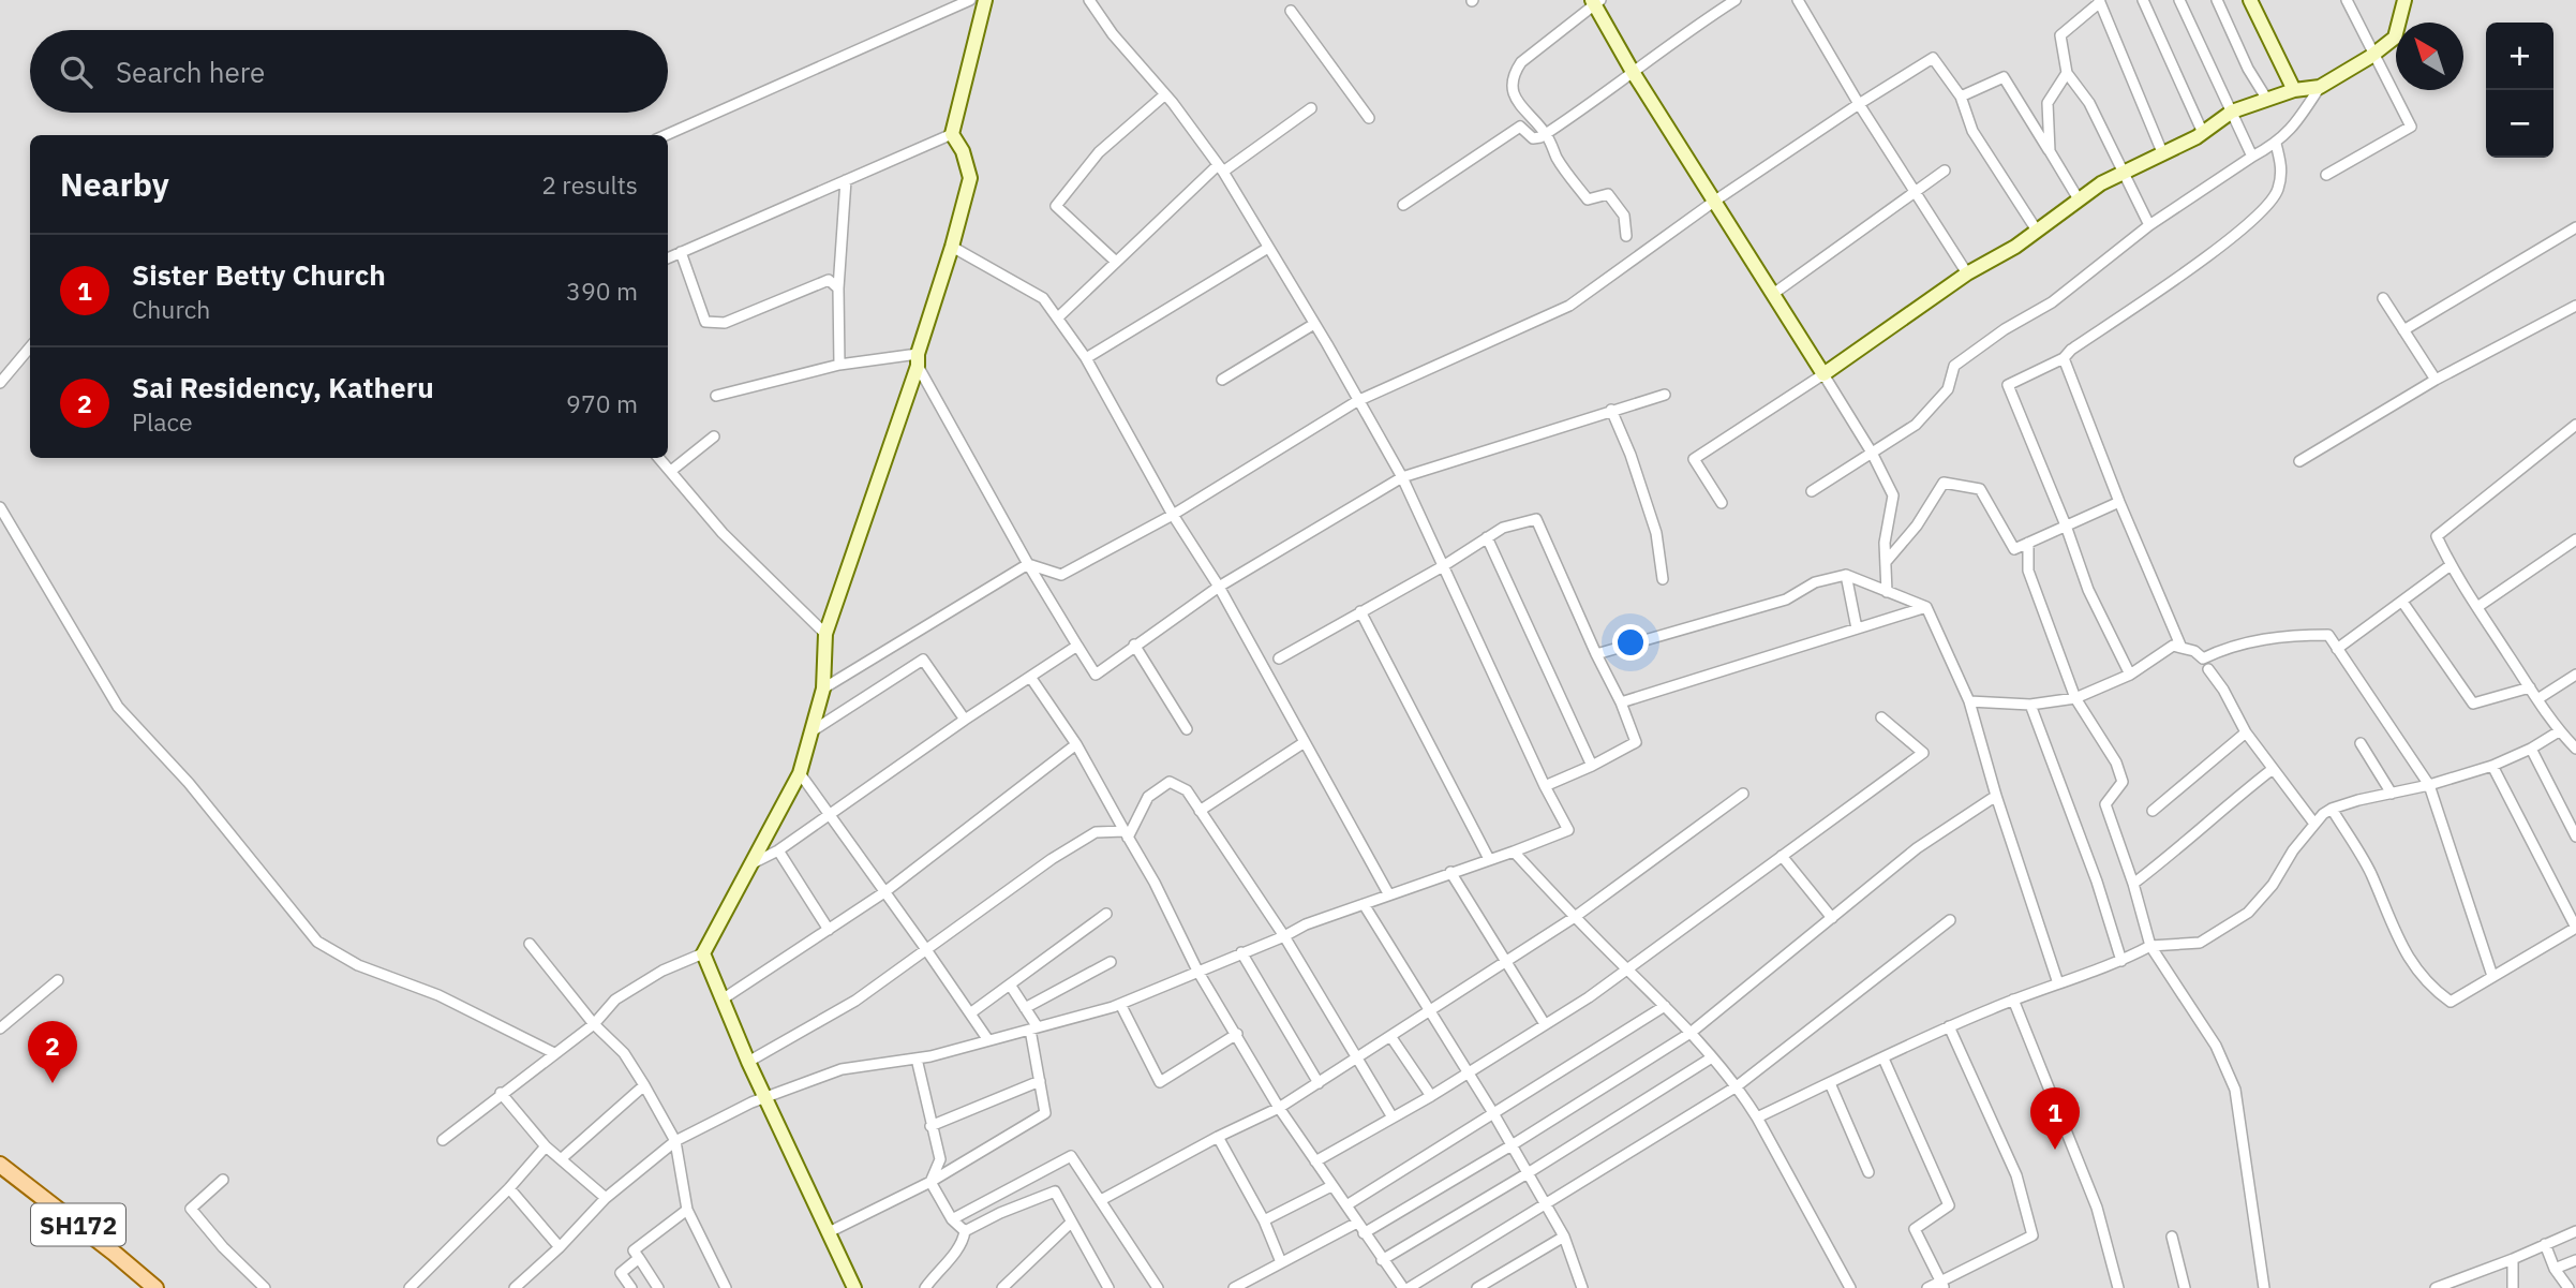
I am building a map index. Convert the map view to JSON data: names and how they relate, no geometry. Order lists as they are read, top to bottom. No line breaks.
{"streets":{"main road":["SH172"]},"north":"top left","page":{"map_buttons":["+","−"],"search":"Search here","heading":["Nearby","2 results"],"list":[{"mark":"1","name":"Sister Betty Church","note":"Church","value":"390 m"},{"mark":"2","name":"Sai Residency, Katheru","note":"Place","value":"970 m"}],"pins":["2","1"]}}
